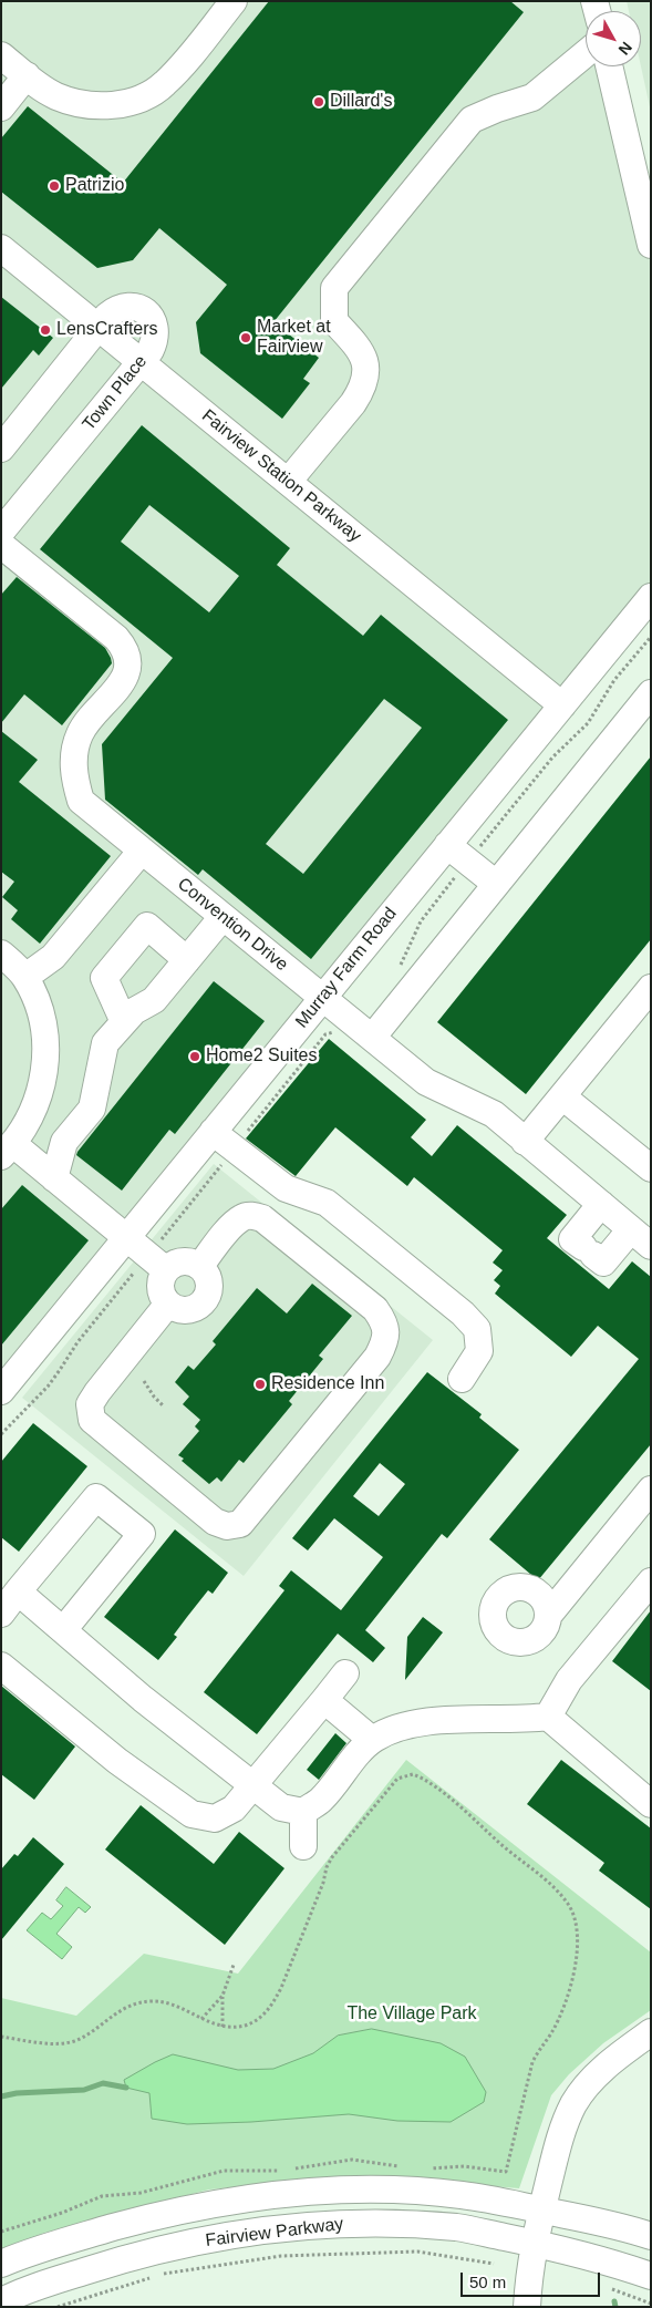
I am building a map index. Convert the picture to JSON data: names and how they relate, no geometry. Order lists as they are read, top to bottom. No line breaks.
{"streets":{"street":["Town Place","Fairview Station Parkway","Convention Drive","Murray Farm Road","Fairview Parkway"]},"crossings":[["Town Place","Fairview Station Parkway"],["Fairview Station Parkway","Murray Farm Road"],["Convention Drive","Murray Farm Road"]],"parks":["The Village Park"],"places":["Dillard's","Patrizio","LensCrafters","Market at Fairview","Home2 Suites","Residence Inn"],"scale_bar":"50 m","north":"bottom right"}
